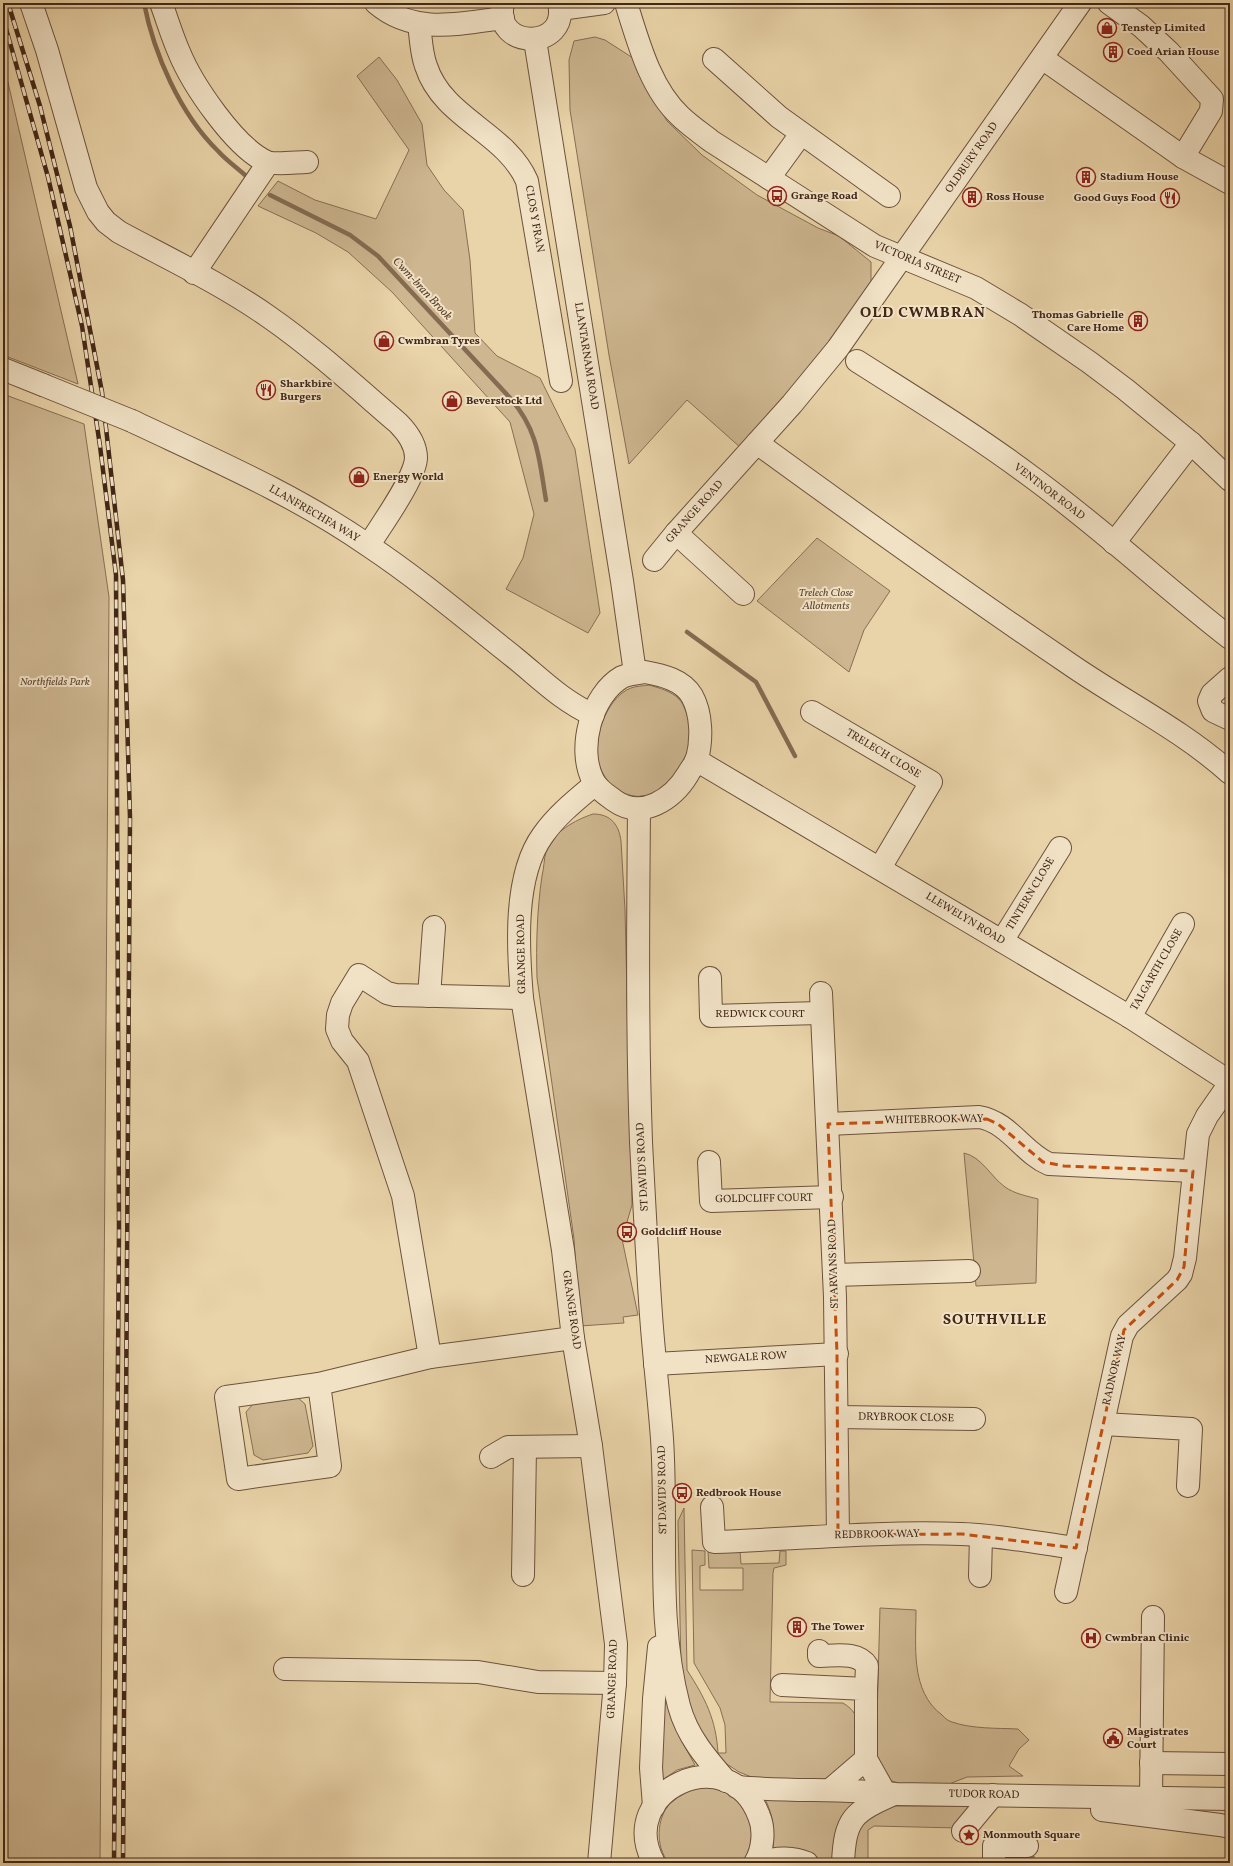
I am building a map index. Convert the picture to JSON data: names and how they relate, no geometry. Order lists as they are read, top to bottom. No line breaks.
{"streets":{"street":["OLDBURY ROAD","CLOS Y FRAN","VICTORIA STREET","LLANTARNAM ROAD","VENTNOR ROAD","GRANGE ROAD","LLANFRECHFA WAY","TRELECH CLOSE","TINTERN CLOSE","LLEWELYN ROAD","TALGARTH CLOSE","REDWICK COURT","WHITEBROOK WAY","ST DAVID'S ROAD","GOLDCLIFF COURT","ST ARVANS ROAD","NEWGALE ROW","RADNOR WAY","DRYBROOK CLOSE","REDBROOK WAY","TUDOR ROAD"]},"crossings":[["OLDBURY ROAD","VICTORIA STREET"],["OLDBURY ROAD","GRANGE ROAD"],["VICTORIA STREET","GRANGE ROAD"],["LLANTARNAM ROAD","GRANGE ROAD"],["LLANTARNAM ROAD","LLANFRECHFA WAY"],["LLANTARNAM ROAD","LLEWELYN ROAD"],["LLANTARNAM ROAD","ST DAVID'S ROAD"],["GRANGE ROAD","LLANFRECHFA WAY"],["GRANGE ROAD","LLEWELYN ROAD"],["GRANGE ROAD","ST DAVID'S ROAD"],["LLANFRECHFA WAY","LLEWELYN ROAD"],["LLANFRECHFA WAY","ST DAVID'S ROAD"],["TRELECH CLOSE","LLEWELYN ROAD"],["TINTERN CLOSE","LLEWELYN ROAD"],["LLEWELYN ROAD","TALGARTH CLOSE"],["LLEWELYN ROAD","ST DAVID'S ROAD"],["LLEWELYN ROAD","RADNOR WAY"],["REDWICK COURT","ST ARVANS ROAD"],["WHITEBROOK WAY","ST ARVANS ROAD"],["WHITEBROOK WAY","RADNOR WAY"],["ST DAVID'S ROAD","NEWGALE ROW"],["ST DAVID'S ROAD","TUDOR ROAD"],["GOLDCLIFF COURT","ST ARVANS ROAD"],["ST ARVANS ROAD","NEWGALE ROW"],["ST ARVANS ROAD","DRYBROOK CLOSE"],["ST ARVANS ROAD","REDBROOK WAY"],["RADNOR WAY","REDBROOK WAY"]],"districts":["OLD CWMBRAN","SOUTHVILLE"],"water":["Cwm-bran Brook"],"parks":["Trelech Close Allotments","Northfields Park"],"places":{"shop":["Tenstep Limited","Cwmbran Tyres","Beverstock Ltd","Energy World"],"building":["Coed Arian House","Stadium House","Ross House","Thomas Gabrielle Care Home","The Tower"],"bus stop":["Grange Road","Goldcliff House","Redbrook House"],"restaurant":["Good Guys Food","Sharkbire Burgers"],"hospital":["Cwmbran Clinic"],"public building":["Magistrates Court"],"place":["Monmouth Square"]}}
